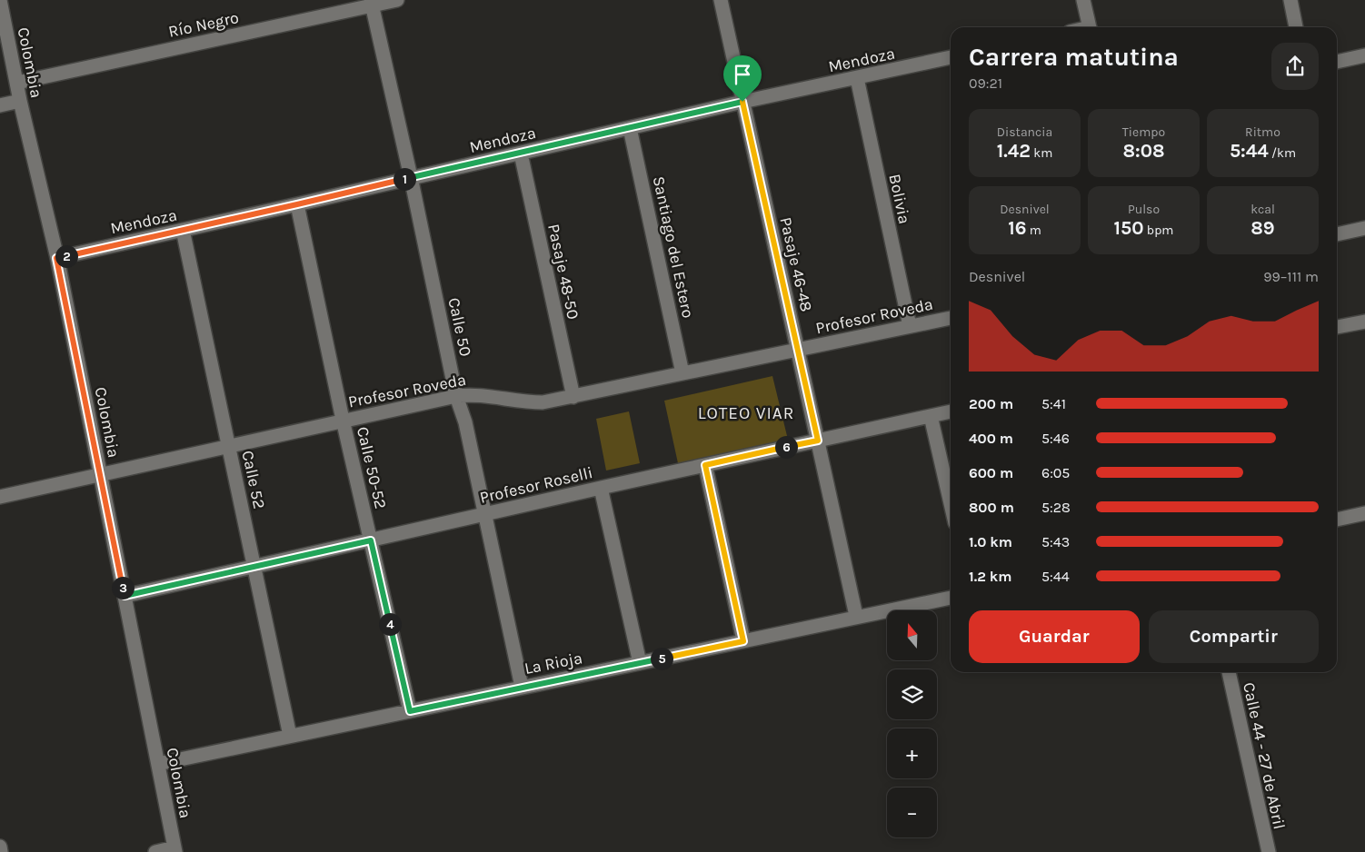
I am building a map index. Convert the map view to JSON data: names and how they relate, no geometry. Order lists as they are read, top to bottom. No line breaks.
{"streets":{"street":["Río Negro","Mendoza","Colombia","Bolivia","Santiago del Estero","Pasaje 46-48","Pasaje 48-50","Profesor Roveda","Calle 50","Calle 50-52","Calle 52","Profesor Roselli","La Rioja","Calle 44 - 27 de Abril"]},"crossings":[["Río Negro","Colombia"],["Río Negro","Calle 50"],["Mendoza","Colombia"],["Mendoza","Bolivia"],["Mendoza","Santiago del Estero"],["Mendoza","Pasaje 46-48"],["Mendoza","Pasaje 48-50"],["Mendoza","Calle 50"],["Mendoza","Calle 50-52"],["Mendoza","Calle 52"],["Colombia","Profesor Roveda"],["Colombia","Profesor Roselli"],["Colombia","La Rioja"],["Bolivia","Profesor Roveda"],["Santiago del Estero","Profesor Roveda"],["Pasaje 46-48","Profesor Roveda"],["Pasaje 46-48","Profesor Roselli"],["Pasaje 46-48","La Rioja"],["Pasaje 48-50","Profesor Roveda"],["Profesor Roveda","Calle 50"],["Profesor Roveda","Calle 50-52"],["Profesor Roveda","Calle 52"],["Calle 50","Profesor Roselli"],["Calle 50","La Rioja"],["Calle 50-52","Profesor Roselli"],["Calle 50-52","La Rioja"],["Calle 52","Profesor Roselli"],["Calle 52","La Rioja"]],"districts":["LOTEO VIAR"],"north":"top","page":{"heading":["Carrera matutina","09:21"],"stats":[["Distancia","1.42 km"],["Tiempo","8:08"],["Ritmo","5:44 /km"],["Desnivel","16 m"],["Pulso","150 bpm"],["kcal","89"]],"pins":["1","2","6","3","4","5"],"chart":["Desnivel","99–111 m"],"list":[{"name":"200 m","note":"5:41"},{"name":"400 m","note":"5:46"},{"name":"600 m","note":"6:05"},{"name":"800 m","note":"5:28"},{"name":"1.0 km","note":"5:43"},{"name":"1.2 km","note":"5:44"}],"buttons":["Guardar","Compartir"],"map_buttons":["+","−"]}}
